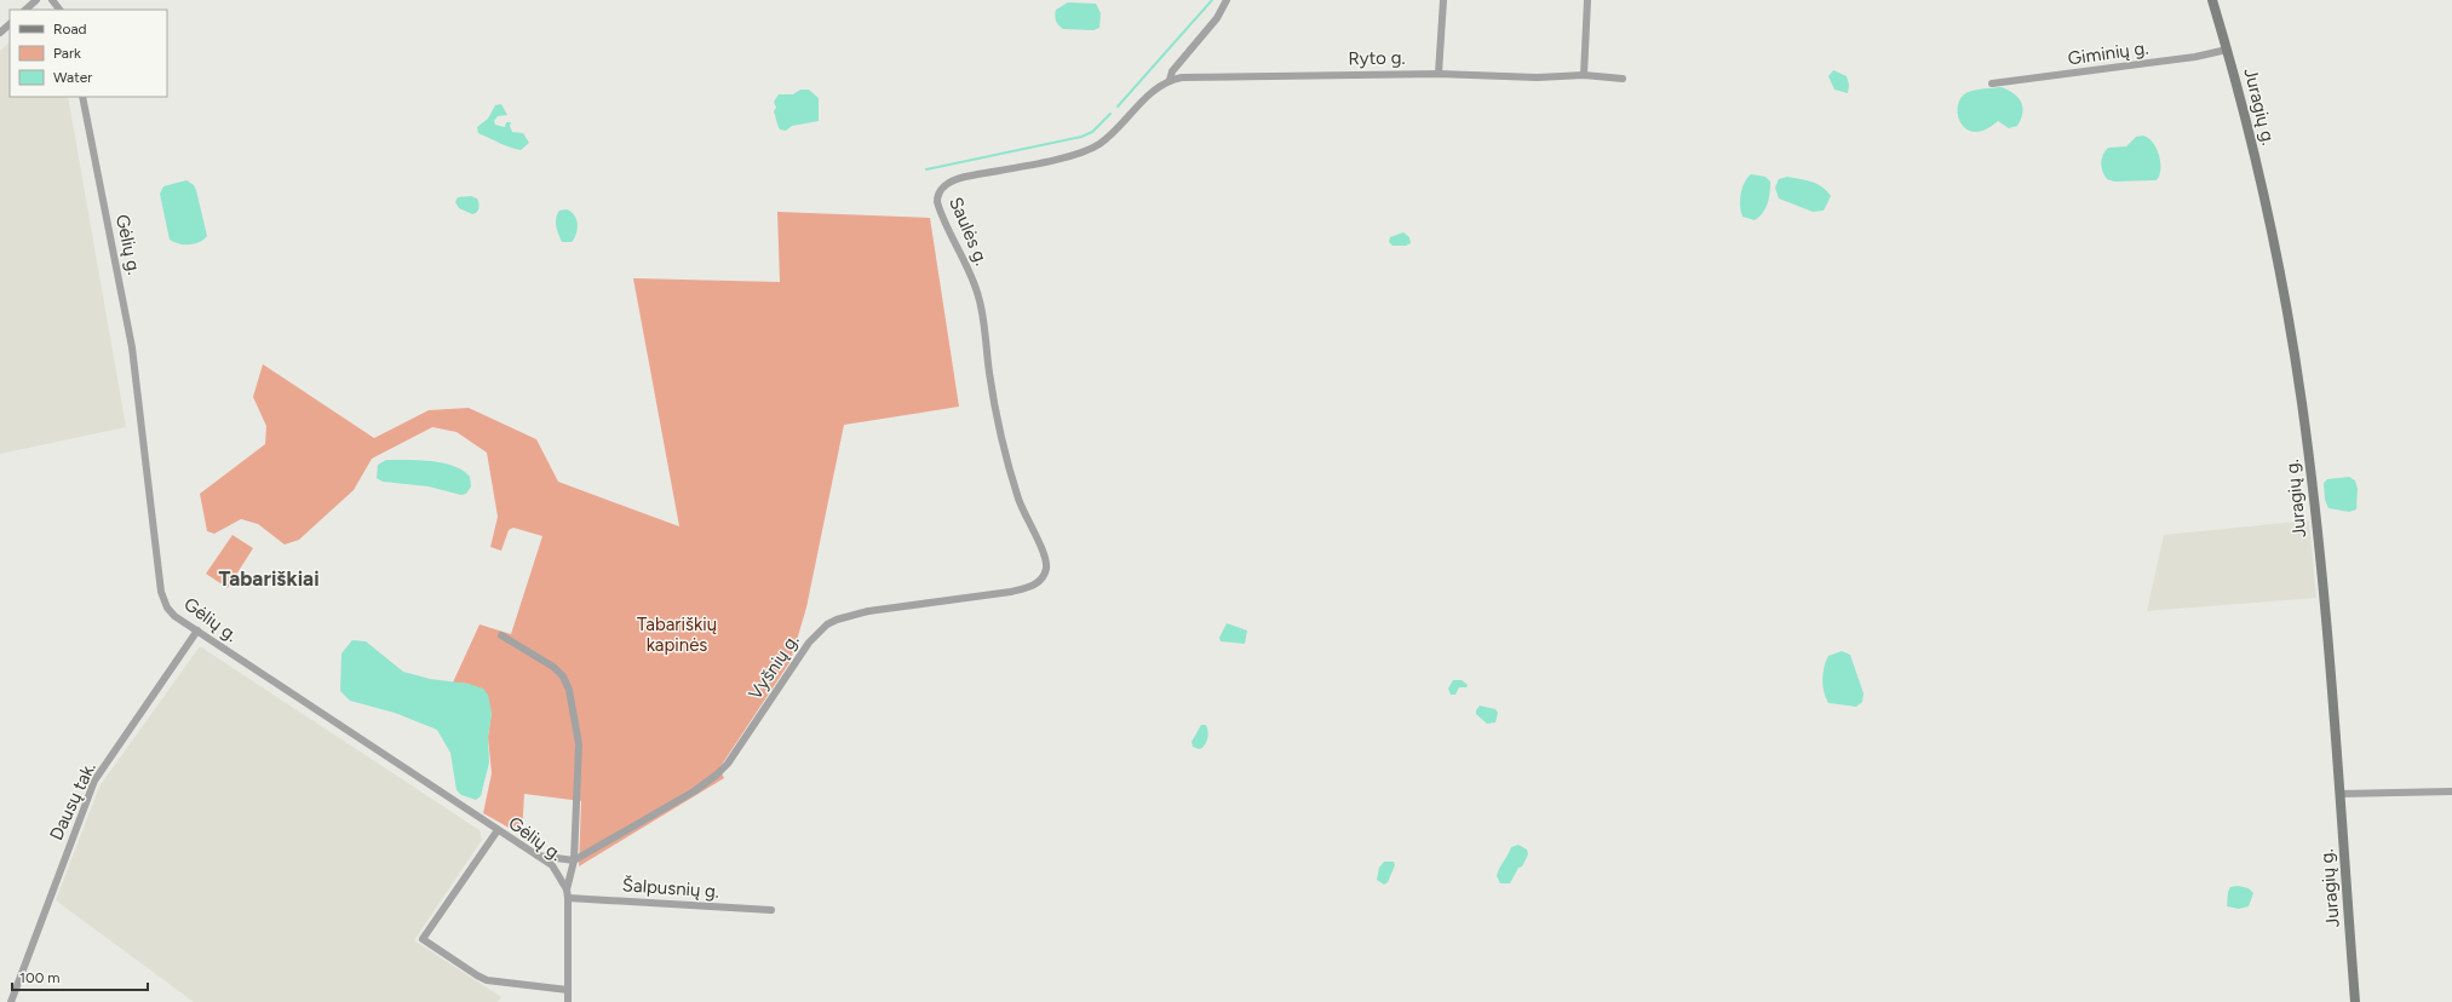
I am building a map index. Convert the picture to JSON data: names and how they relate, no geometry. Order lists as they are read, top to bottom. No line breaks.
{"streets":{"main road":["Juragių g."],"street":["Giminių g.","Ryto g.","Saulės g.","Gėlių g.","Vyšnių g.","Dausų tak.","Šalpusnių g."]},"crossings":[["Giminių g.","Juragių g."],["Ryto g.","Saulės g."],["Saulės g.","Vyšnių g."],["Gėlių g.","Dausų tak."],["Gėlių g.","Šalpusnių g."]],"districts":["Tabariškiai"],"parks":["Tabariškių kapinės"],"legend":["Road","Park","Water"],"scale_bar":"100 m"}
